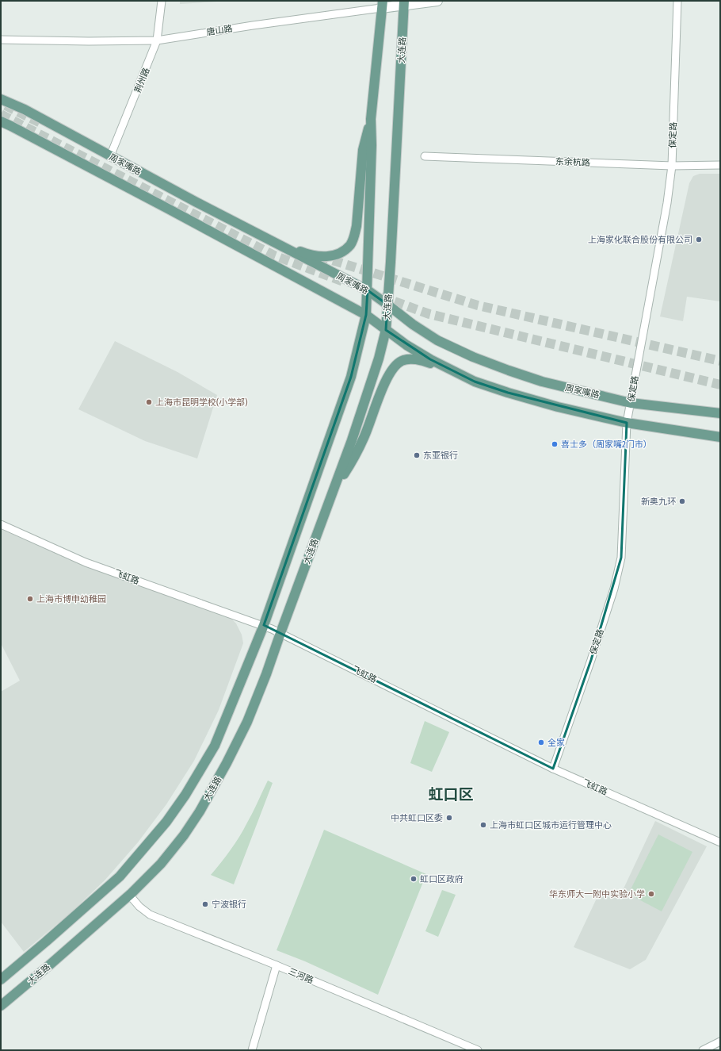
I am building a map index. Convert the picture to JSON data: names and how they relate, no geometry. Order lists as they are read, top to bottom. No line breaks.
{"streets":{"main road":["大连路","周家嘴路"],"street":["唐山路","荆州路","保定路","东余杭路","飞虹路","三河路"]},"crossings":[["唐山路","大连路"],["唐山路","荆州路"],["大连路","周家嘴路"],["大连路","飞虹路"],["大连路","三河路"],["荆州路","周家嘴路"],["保定路","东余杭路"],["保定路","周家嘴路"],["保定路","飞虹路"]],"districts":["虹口区"],"places":["上海家化联合股份有限公司","上海市昆明学校(小学部)","喜士多（周家嘴2门市）","东亚银行","新奥九环","上海市博申幼稚园","全家","中共虹口区委","上海市虹口区城市运行管理中心","虹口区政府","华东师大一附中实验小学","宁波银行"]}
